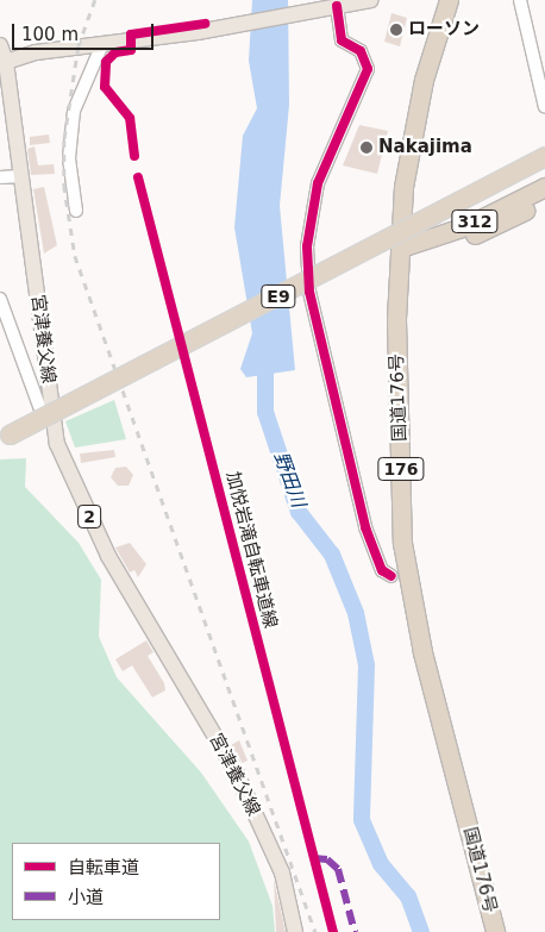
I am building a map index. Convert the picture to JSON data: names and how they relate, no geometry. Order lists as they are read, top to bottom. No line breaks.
{"streets":{"highway":["312","E9","国道176号","176"],"main road":["宮津養父線","2"],"cycle path":["加悦岩滝自転車道線"]},"crossings":[["312","国道176号"]],"water":["野田川"],"places":["ローソン","Nakajima"],"legend":["自転車道","小道"],"scale_bar":"100 m"}
